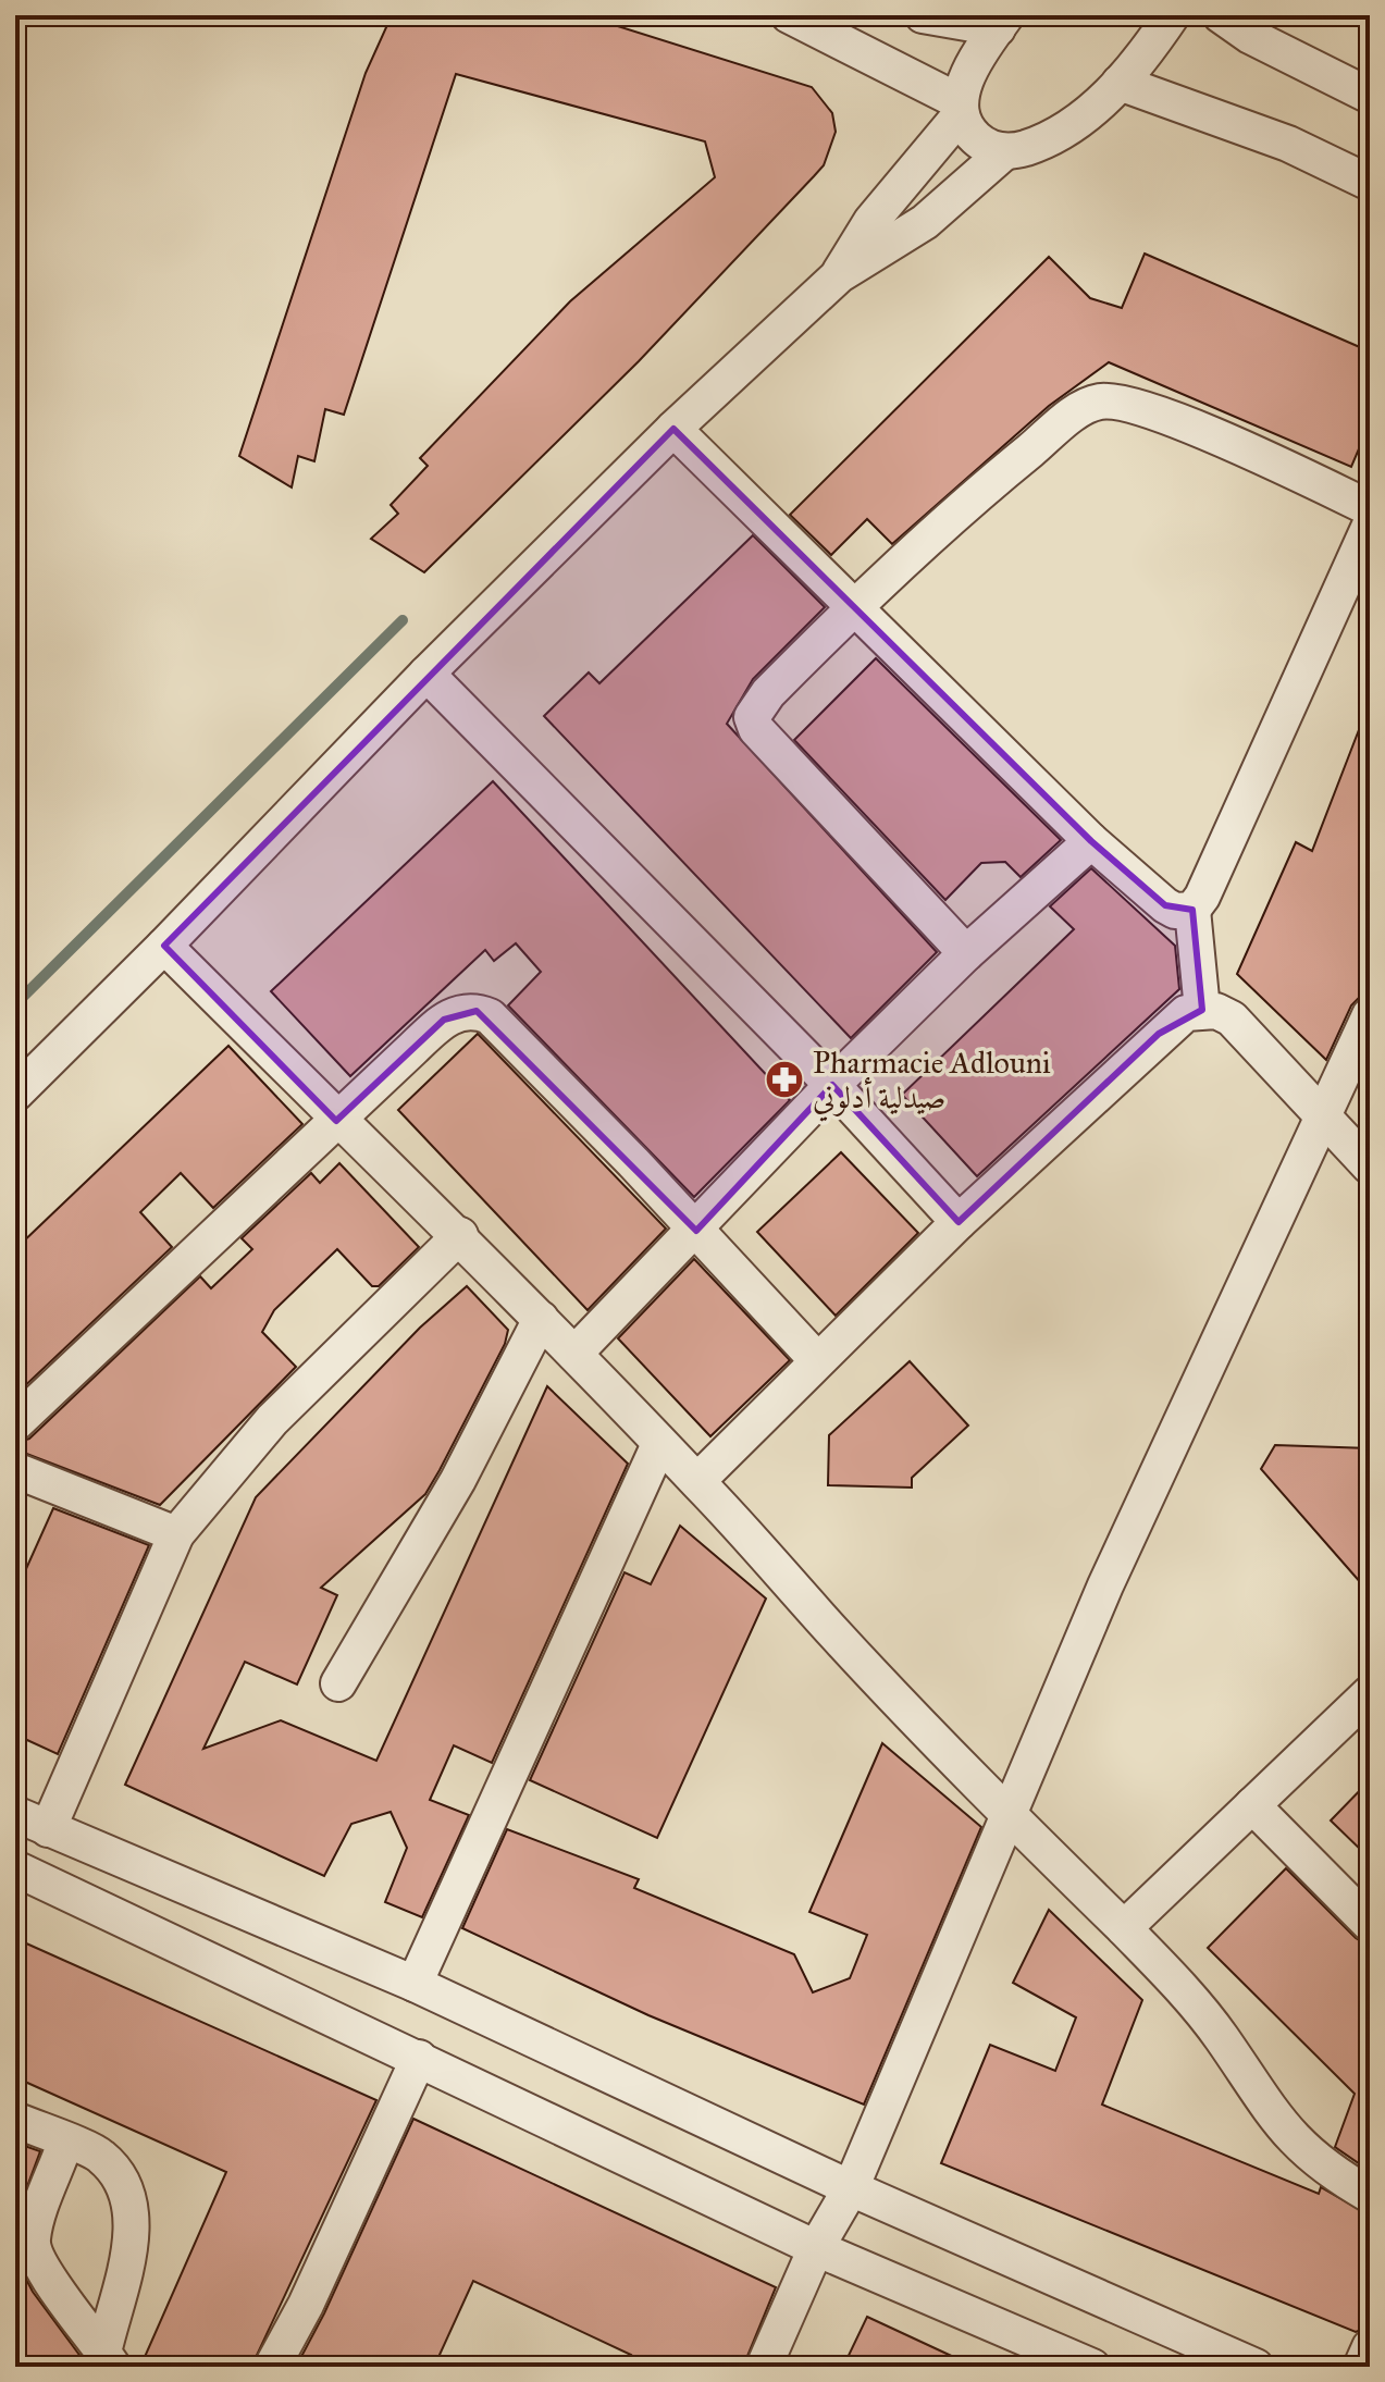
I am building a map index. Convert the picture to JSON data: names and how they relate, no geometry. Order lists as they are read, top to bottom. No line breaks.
{"places":{"pharmacy":["Pharmacie Adlouni صيدلية أدلوني"]}}
